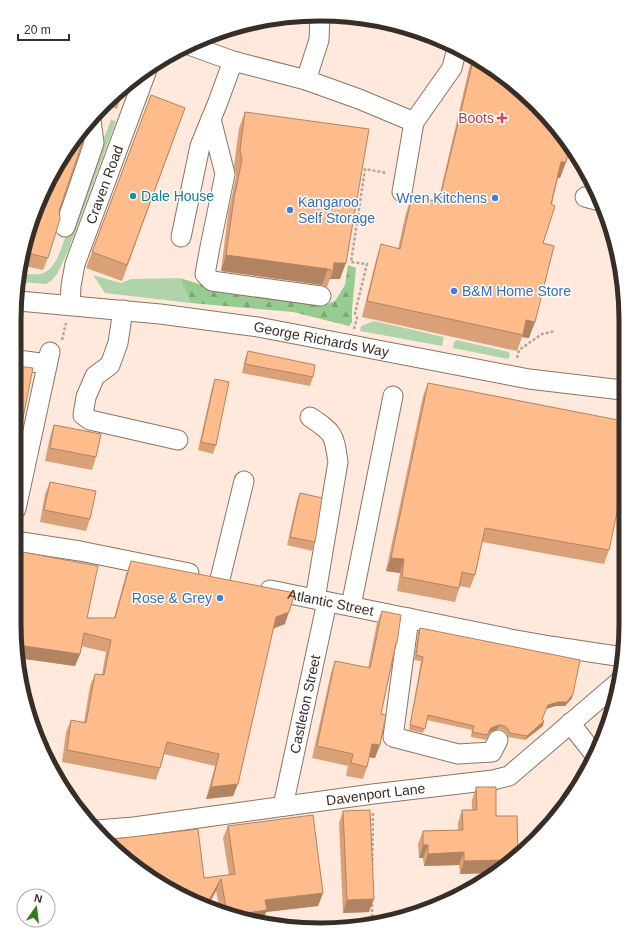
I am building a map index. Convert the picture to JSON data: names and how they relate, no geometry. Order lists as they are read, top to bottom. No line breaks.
{"streets":{"street":["Craven Road","George Richards Way","Atlantic Street","Castleton Street","Davenport Lane"]},"crossings":[["Craven Road","George Richards Way"],["Atlantic Street","Castleton Street"],["Castleton Street","Davenport Lane"]],"places":{"health":["Boots"],"other":["Dale House","Wren Kitchens","Kangaroo Self Storage","B&M Home Store","Rose & Grey"]},"scale_bar":"20 m","north":"top"}
